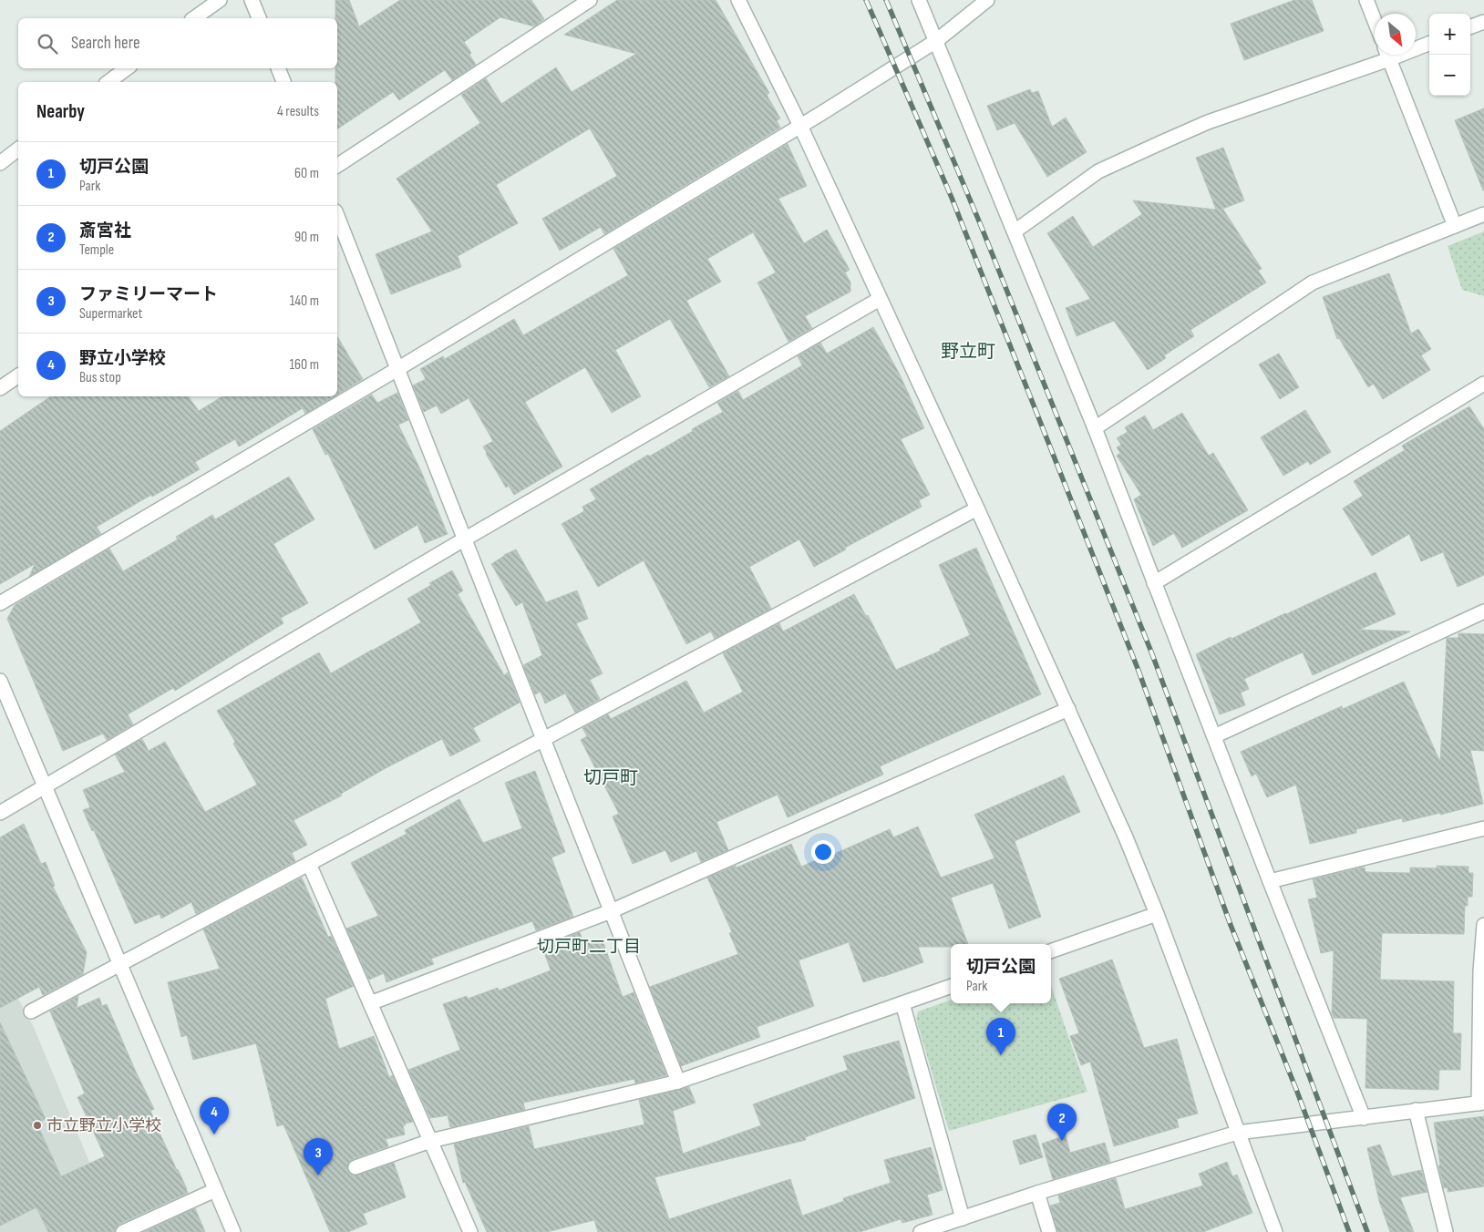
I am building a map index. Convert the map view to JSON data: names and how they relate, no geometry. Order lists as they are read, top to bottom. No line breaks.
{"districts":["野立町","切戸町","切戸町二丁目"],"places":["市立野立小学校"],"north":"bottom right","page":{"map_buttons":["+","−"],"search":"Search here","heading":["Nearby","4 results"],"list":[{"mark":"1","name":"切戸公園","note":"Park","value":"60 m"},{"mark":"2","name":"斎宮社","note":"Temple","value":"90 m"},{"mark":"3","name":"ファミリーマート","note":"Supermarket","value":"140 m"},{"mark":"4","name":"野立小学校","note":"Bus stop","value":"160 m"}],"popup":["切戸公園","Park"],"pins":["1","4","2","3"]}}
